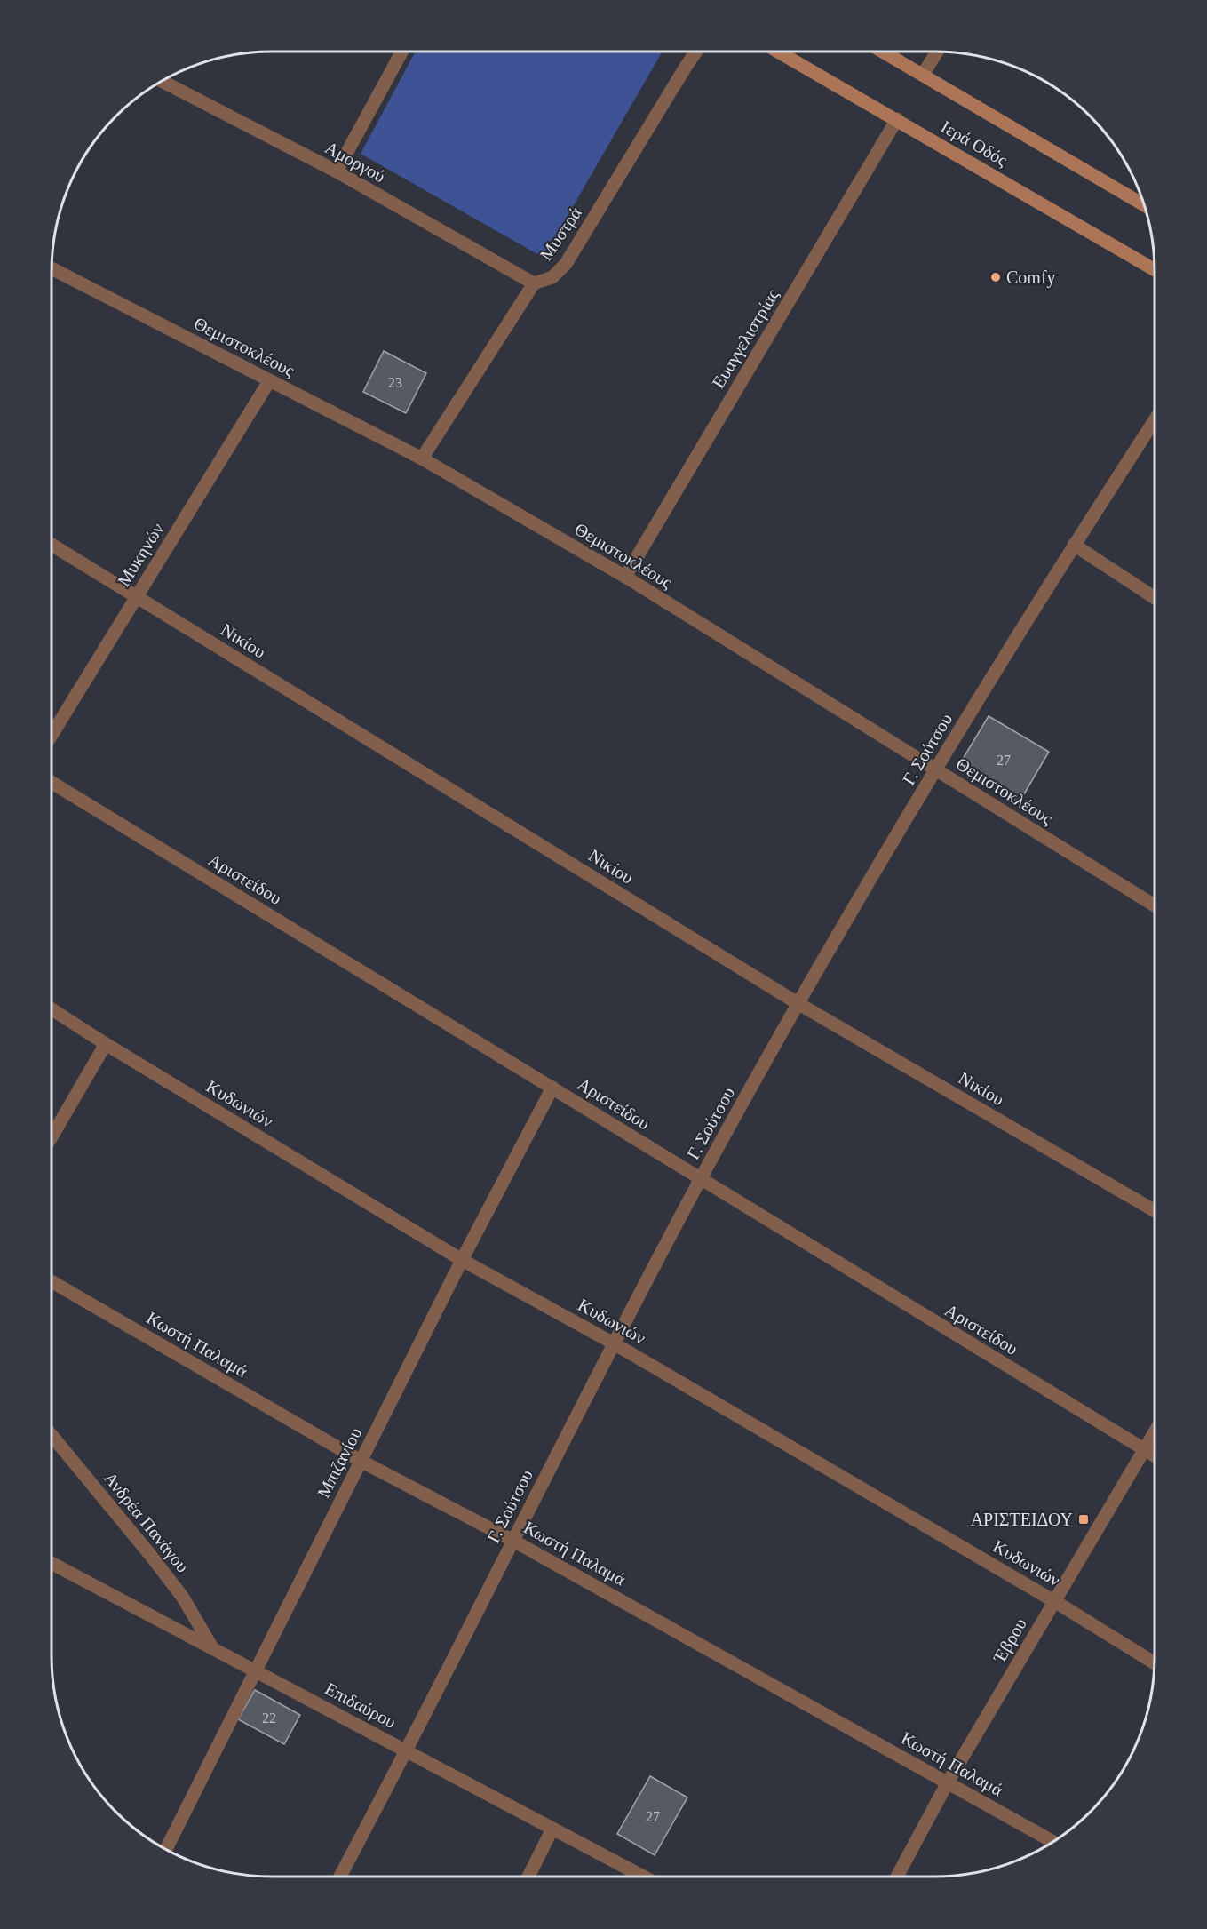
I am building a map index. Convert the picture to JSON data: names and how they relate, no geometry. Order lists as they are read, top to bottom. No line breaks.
{"streets":{"main road":["Ιερά Οδός"],"street":["Αμοργού","Μυστρά","Ευαγγελιστρίας","Θεμιστοκλέους","Μυκηνών","Νικίου","Γ. Σούτσου","Αριστείδου","Κυδωνιών","Κωστή Παλαμά","Μπιζανίου","Ανδρέα Πανάγου","Έβρου","Επιδαύρου"]},"crossings":[["Ιερά Οδός","Ευαγγελιστρίας"],["Αμοργού","Μυστρά"],["Ευαγγελιστρίας","Θεμιστοκλέους"],["Θεμιστοκλέους","Μυκηνών"],["Θεμιστοκλέους","Γ. Σούτσου"],["Μυκηνών","Νικίου"],["Νικίου","Γ. Σούτσου"],["Γ. Σούτσου","Αριστείδου"],["Γ. Σούτσου","Κυδωνιών"],["Γ. Σούτσου","Κωστή Παλαμά"],["Γ. Σούτσου","Επιδαύρου"],["Αριστείδου","Μπιζανίου"],["Αριστείδου","Έβρου"],["Κυδωνιών","Μπιζανίου"],["Κυδωνιών","Έβρου"],["Κωστή Παλαμά","Μπιζανίου"],["Κωστή Παλαμά","Έβρου"],["Μπιζανίου","Επιδαύρου"],["Ανδρέα Πανάγου","Επιδαύρου"]],"places":{"other":["Comfy"],"transit":["ΑΡΙΣΤΕΙΔΟΥ"]},"house_numbers":["23","27","22","27"]}
